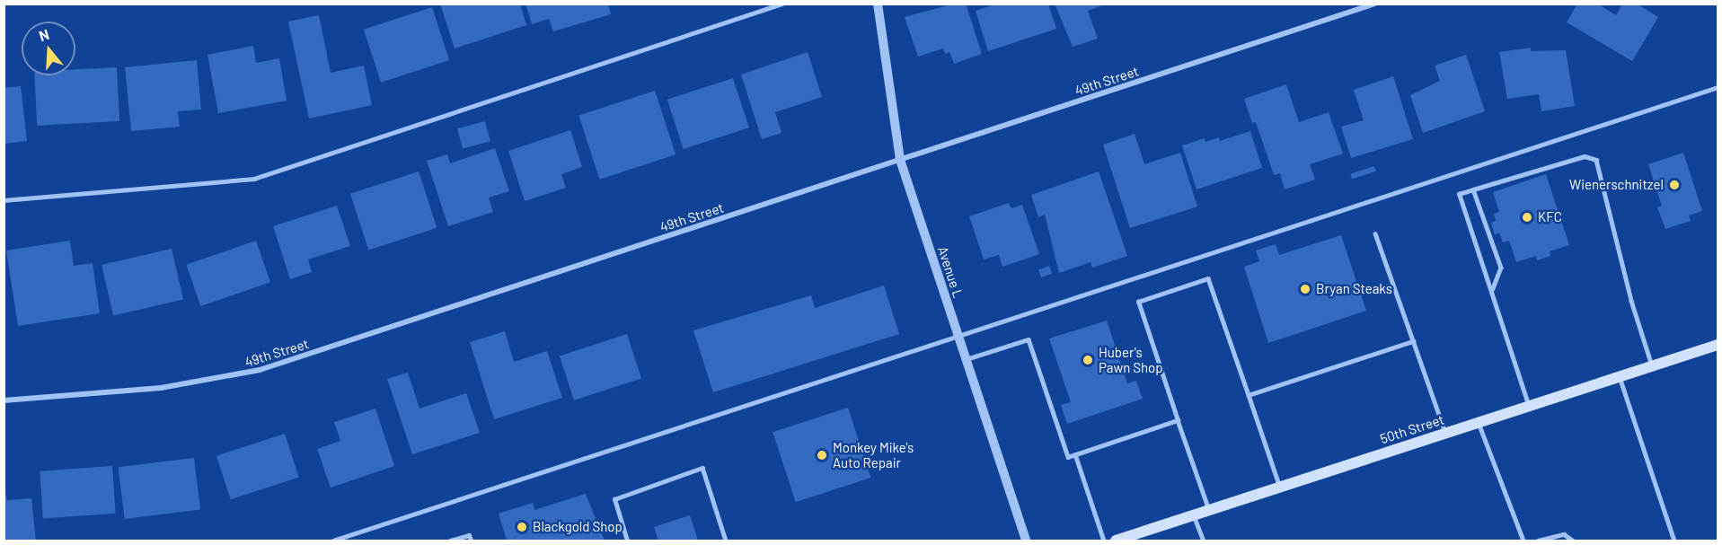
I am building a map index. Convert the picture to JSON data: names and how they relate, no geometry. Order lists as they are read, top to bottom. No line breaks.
{"streets":{"main road":["50th Street"],"street":["49th Street","Avenue L"]},"crossings":[["49th Street","Avenue L"]],"places":["Wienerschnitzel","KFC","Bryan Steaks","Huber's Pawn Shop","Monkey Mike's Auto Repair","Blackgold Shop"],"north":"top"}
